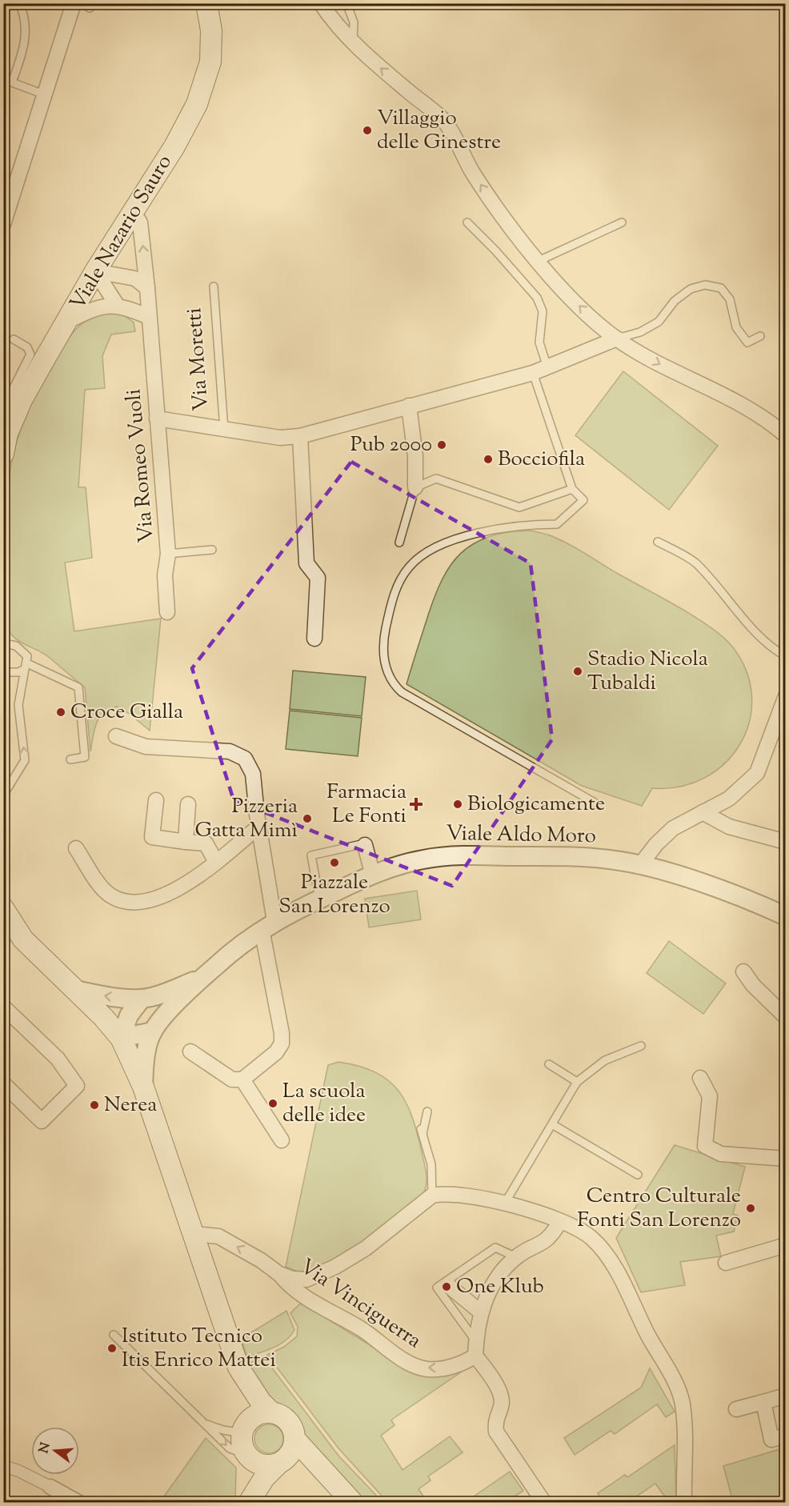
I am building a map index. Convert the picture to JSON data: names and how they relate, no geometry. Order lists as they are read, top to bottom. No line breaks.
{"streets":{"main road":["Viale Nazario Sauro"],"street":["Via Moretti","Via Romeo Vuoli","Viale Aldo Moro","Via Vinciguerra"]},"crossings":[["Viale Nazario Sauro","Via Romeo Vuoli"],["Via Moretti","Via Romeo Vuoli"]],"one_way":["Via Vinciguerra"],"places":{"other":["Villaggio delle Ginestre","Pub 2000","Bocciofila","Stadio Nicola Tubaldi","Croce Gialla","Biologicamente","Pizzeria Gatta Mimì","Piazzale San Lorenzo","La scuola delle idee","Nerea","Centro Culturale Fonti San Lorenzo","One Klub","Istituto Tecnico Itis Enrico Mattei"],"health":["Farmacia Le Fonti"]},"north":"left"}
